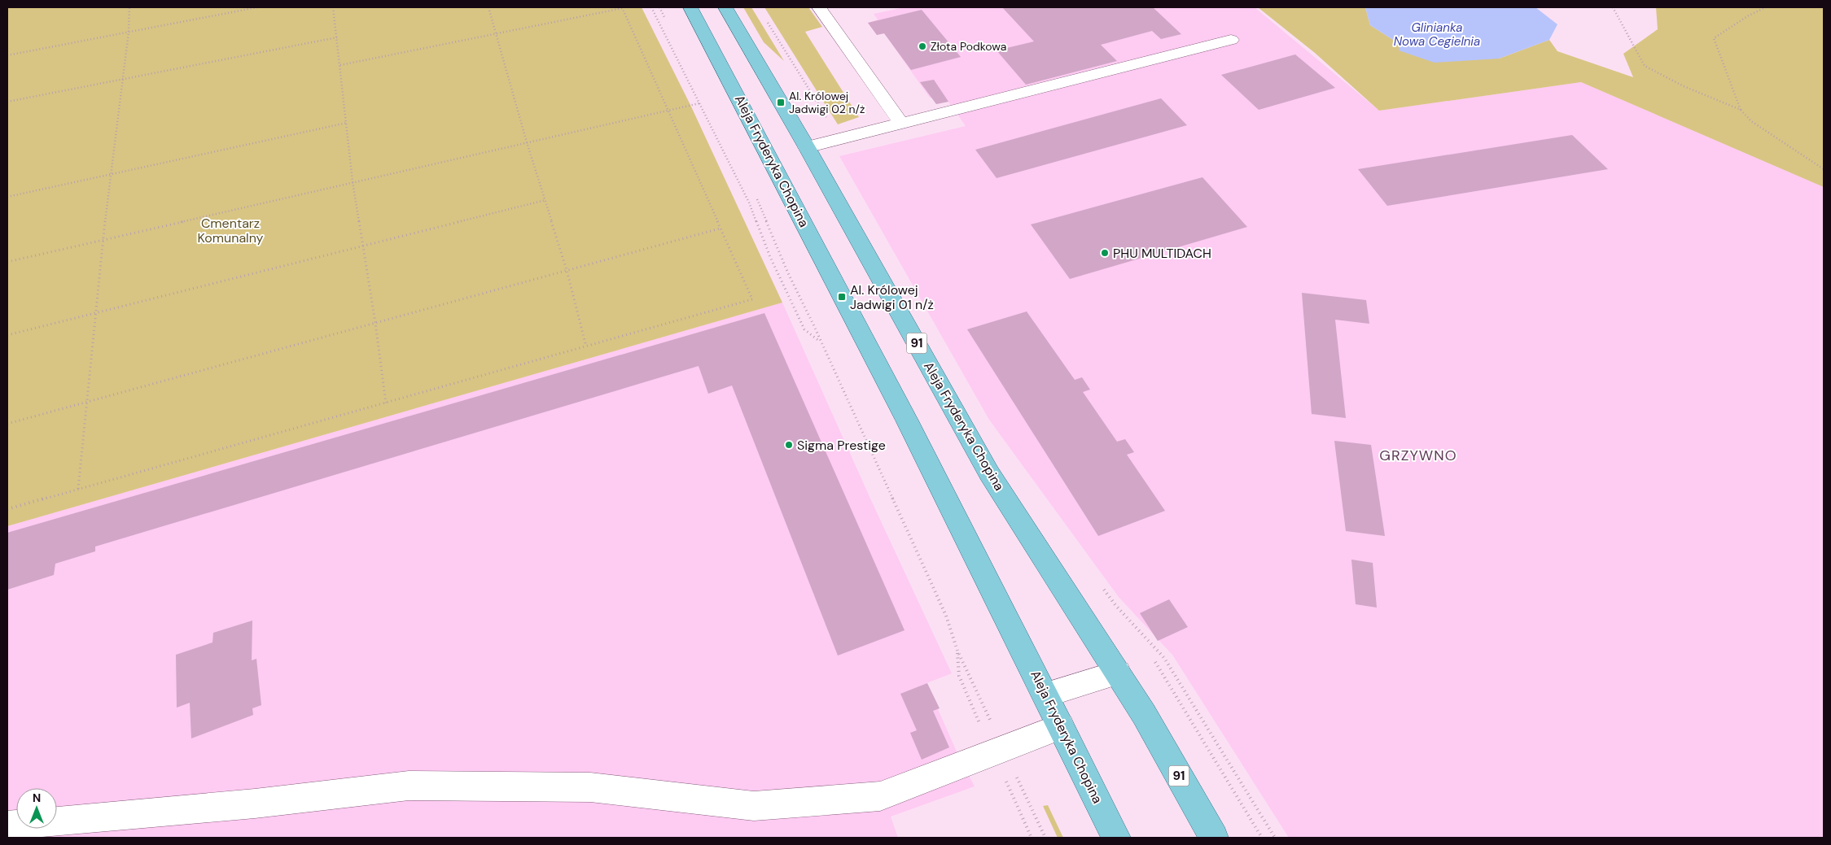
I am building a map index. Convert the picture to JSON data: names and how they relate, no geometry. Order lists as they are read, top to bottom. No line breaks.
{"streets":{"main road":["Aleja Fryderyka Chopina","91"]},"districts":["GRZYWNO"],"water":["Glinianka Nowa Cegielnia"],"parks":["Cmentarz Komunalny"],"places":{"other":["Złota Podkowa","PHU MULTIDACH","Sigma Prestige"],"transit":["Al. Królowej Jadwigi 02 n/ż","Al. Królowej Jadwigi 01 n/ż"]},"north":"top"}
